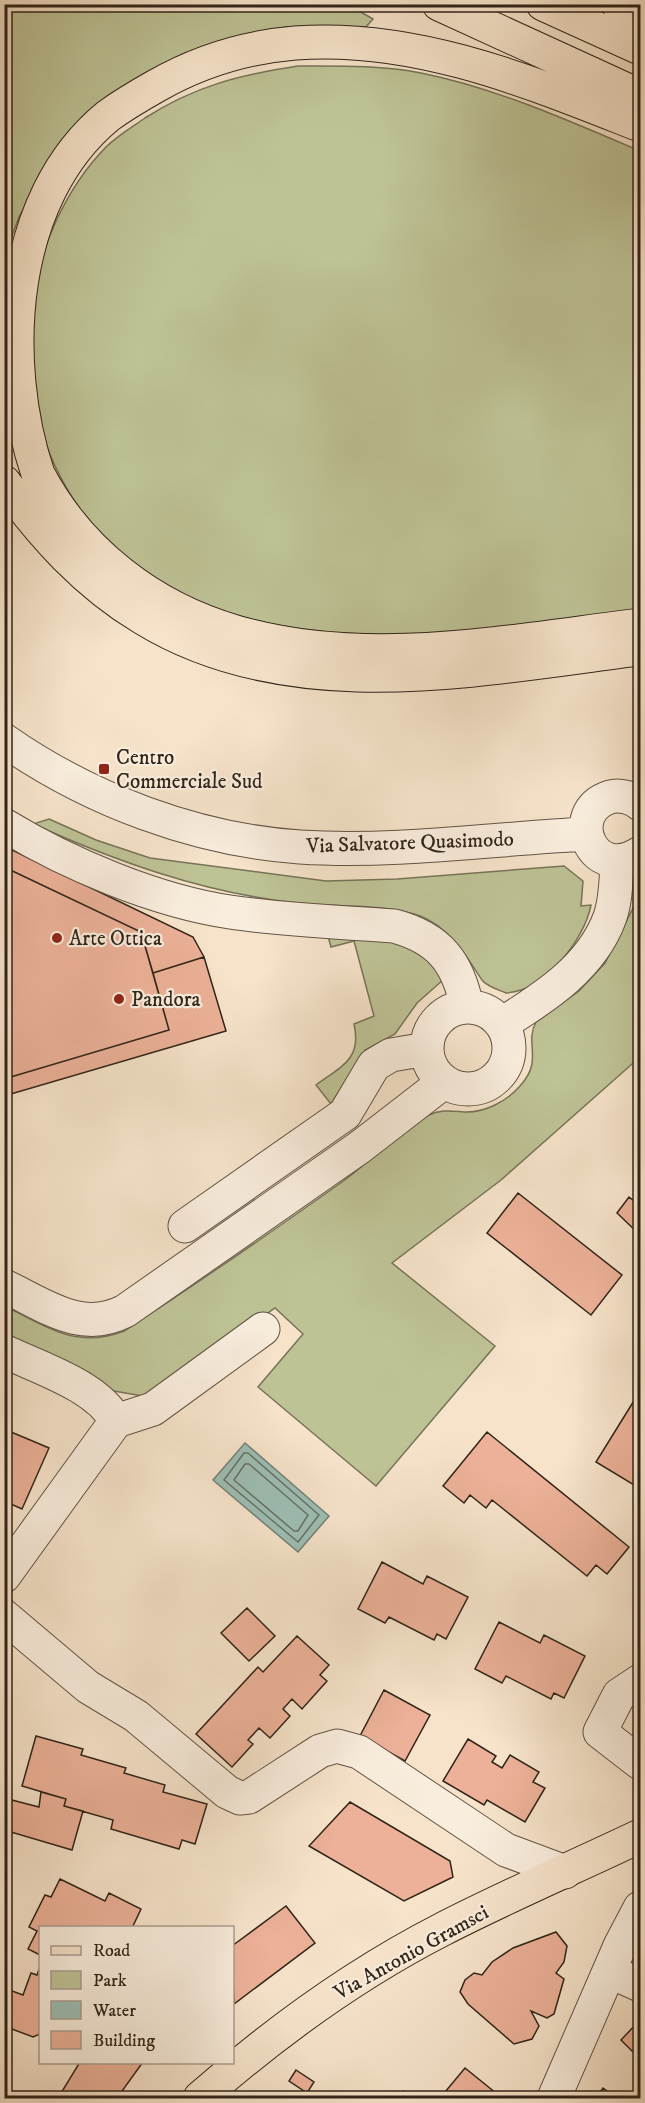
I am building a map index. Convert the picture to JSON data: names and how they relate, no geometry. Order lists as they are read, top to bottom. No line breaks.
{"streets":{"main road":["Via Antonio Gramsci"],"street":["Via Salvatore Quasimodo"]},"places":{"transit":["Centro Commerciale Sud"],"other":["Arte Ottica","Pandora"]},"legend":["Road","Park","Water","Building"]}
